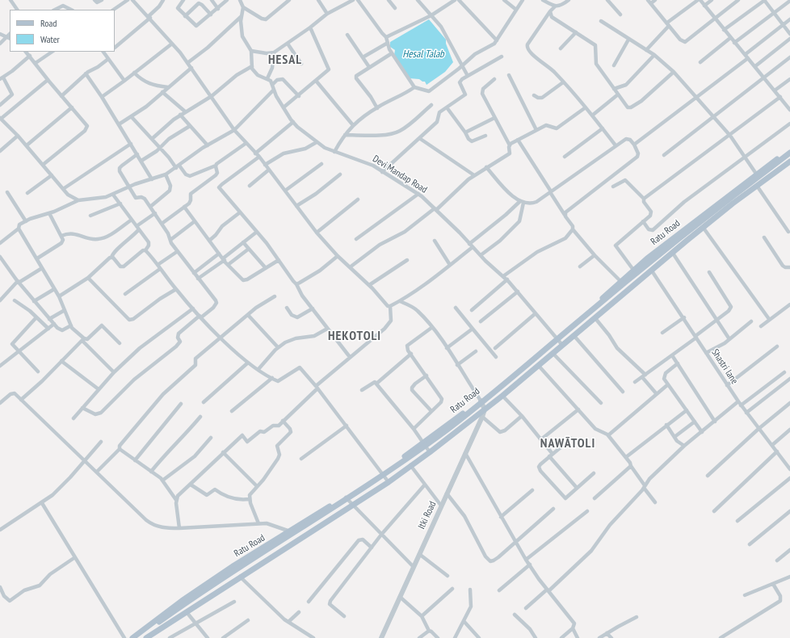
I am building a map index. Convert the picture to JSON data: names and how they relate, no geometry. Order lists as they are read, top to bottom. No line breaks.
{"streets":{"main road":["Ratu Road"],"street":["Devi Mandap Road","Shastri lane","Itki Road"]},"crossings":[["Devi Mandap Road","Ratu Road"],["Ratu Road","Shastri lane"],["Ratu Road","Itki Road"]],"districts":["HESAL","HEKOTOLI","NAWĀTOLI"],"water":["Hesal Talab"],"legend":["Road","Water"]}
